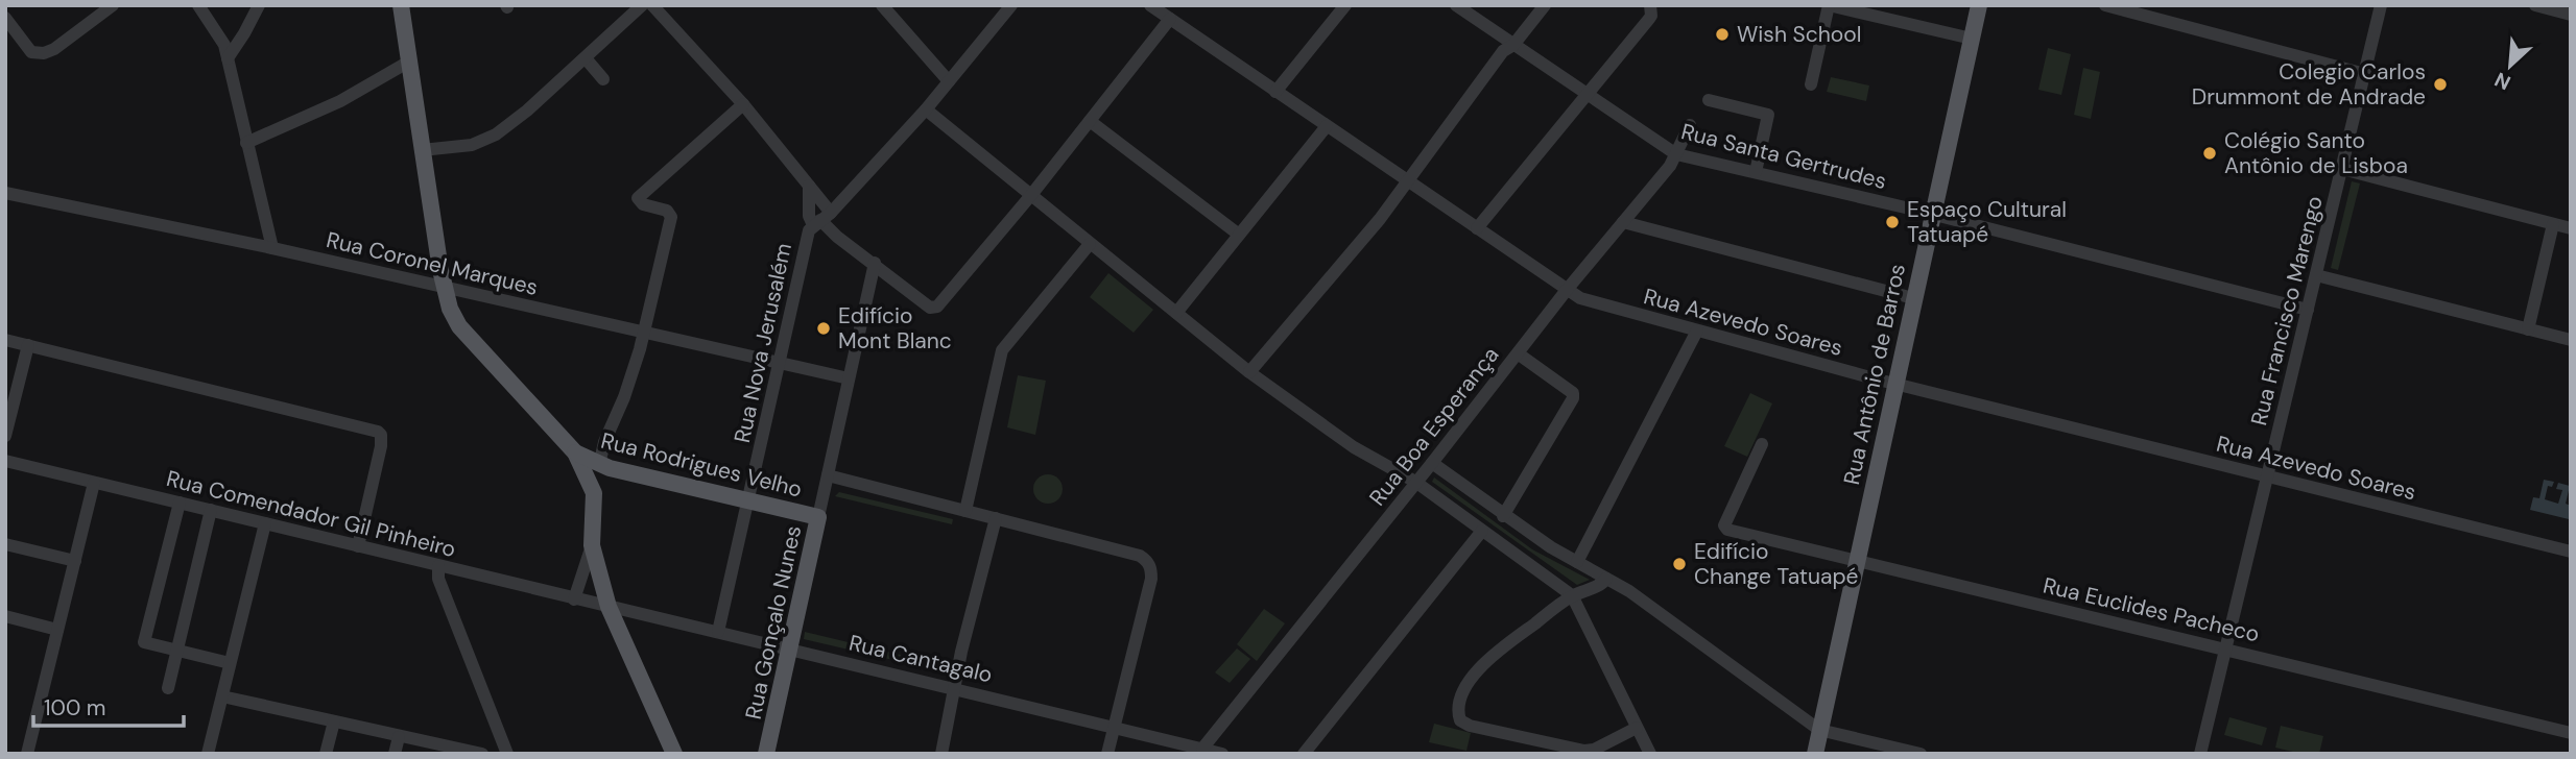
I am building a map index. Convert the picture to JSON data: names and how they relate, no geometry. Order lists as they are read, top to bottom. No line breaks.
{"streets":{"main road":["Rua Antônio de Barros","Rua Rodrigues Velho","Rua Gonçalo Nunes"],"street":["Rua Santa Gertrudes","Rua Coronel Marques","Rua Francisco Marengo","Rua Azevedo Soares","Rua Nova Jerusalém","Rua Boa Esperança","Rua Comendador Gil Pinheiro","Rua Euclides Pacheco","Rua Cantagalo"]},"crossings":[["Rua Santa Gertrudes","Rua Francisco Marengo"],["Rua Santa Gertrudes","Rua Antônio de Barros"],["Rua Santa Gertrudes","Rua Boa Esperança"],["Rua Coronel Marques","Rua Nova Jerusalém"],["Rua Coronel Marques","Rua Gonçalo Nunes"],["Rua Francisco Marengo","Rua Azevedo Soares"],["Rua Francisco Marengo","Rua Euclides Pacheco"],["Rua Azevedo Soares","Rua Antônio de Barros"],["Rua Azevedo Soares","Rua Boa Esperança"],["Rua Nova Jerusalém","Rua Rodrigues Velho"],["Rua Nova Jerusalém","Rua Cantagalo"],["Rua Antônio de Barros","Rua Euclides Pacheco"],["Rua Boa Esperança","Rua Cantagalo"],["Rua Rodrigues Velho","Rua Gonçalo Nunes"],["Rua Comendador Gil Pinheiro","Rua Cantagalo"],["Rua Gonçalo Nunes","Rua Cantagalo"]],"places":["Wish School","Colegio Carlos Drummont de Andrade","Colégio Santo Antônio de Lisboa","Espaço Cultural Tatuapé","Edifício Mont Blanc","Edifício Change Tatuapé"],"scale_bar":"100 m","north":"bottom left"}
